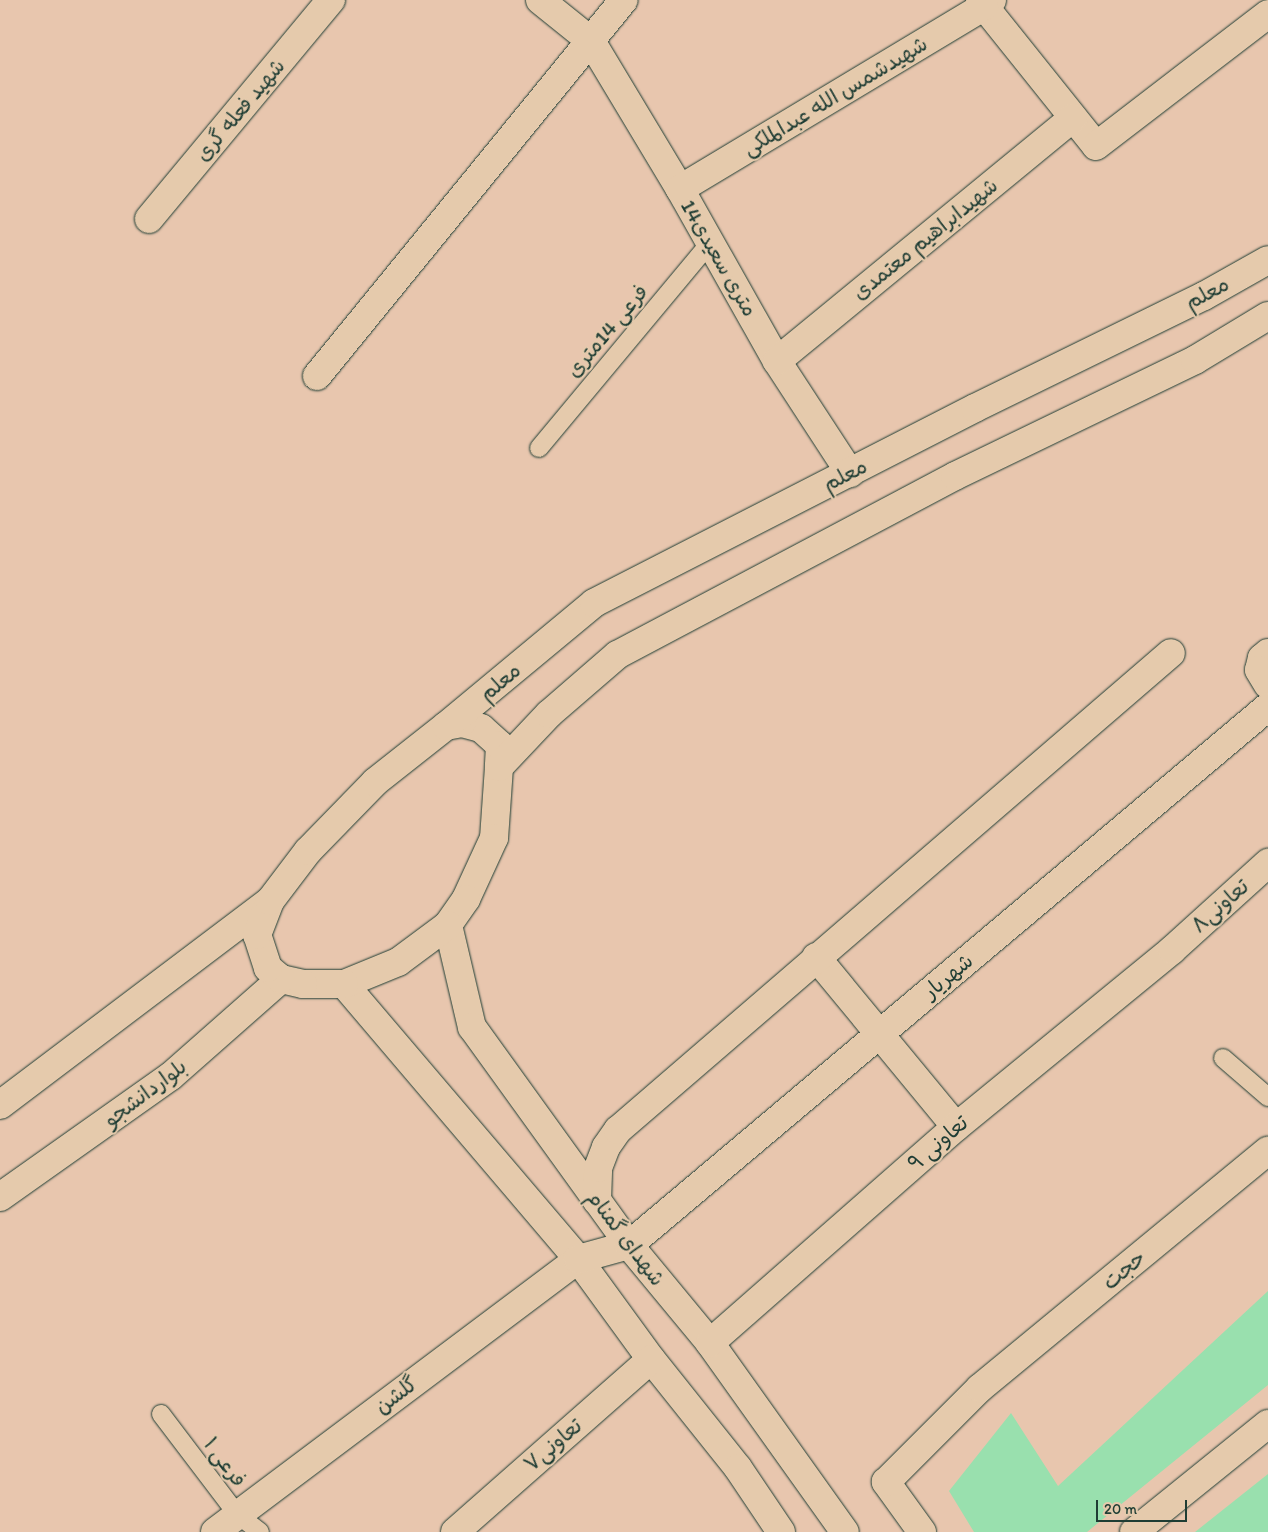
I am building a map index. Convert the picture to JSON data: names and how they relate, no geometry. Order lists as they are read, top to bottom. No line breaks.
{"streets":{"street":["شهیدشمس الله عبدالملکی","شهید فعله گری","شهیدابراهیم معتمدی","14متری سعیدی","معلم","تعاونی۸","شهریار","بلواردانشجو","تعاونی ۹","شهدای گمنام","حجت","گلشن","تعاونی۷"],"lane":["فرعی 14متری","فرعی ۱"]},"crossings":[["شهیدشمس الله عبدالملکی","14متری سعیدی"],["شهیدابراهیم معتمدی","14متری سعیدی"],["14متری سعیدی","معلم"],["14متری سعیدی","فرعی 14متری"],["تعاونی۸","تعاونی ۹"],["شهریار","شهدای گمنام"],["تعاونی ۹","شهدای گمنام"],["گلشن","فرعی ۱"]],"scale_bar":"20 m"}
